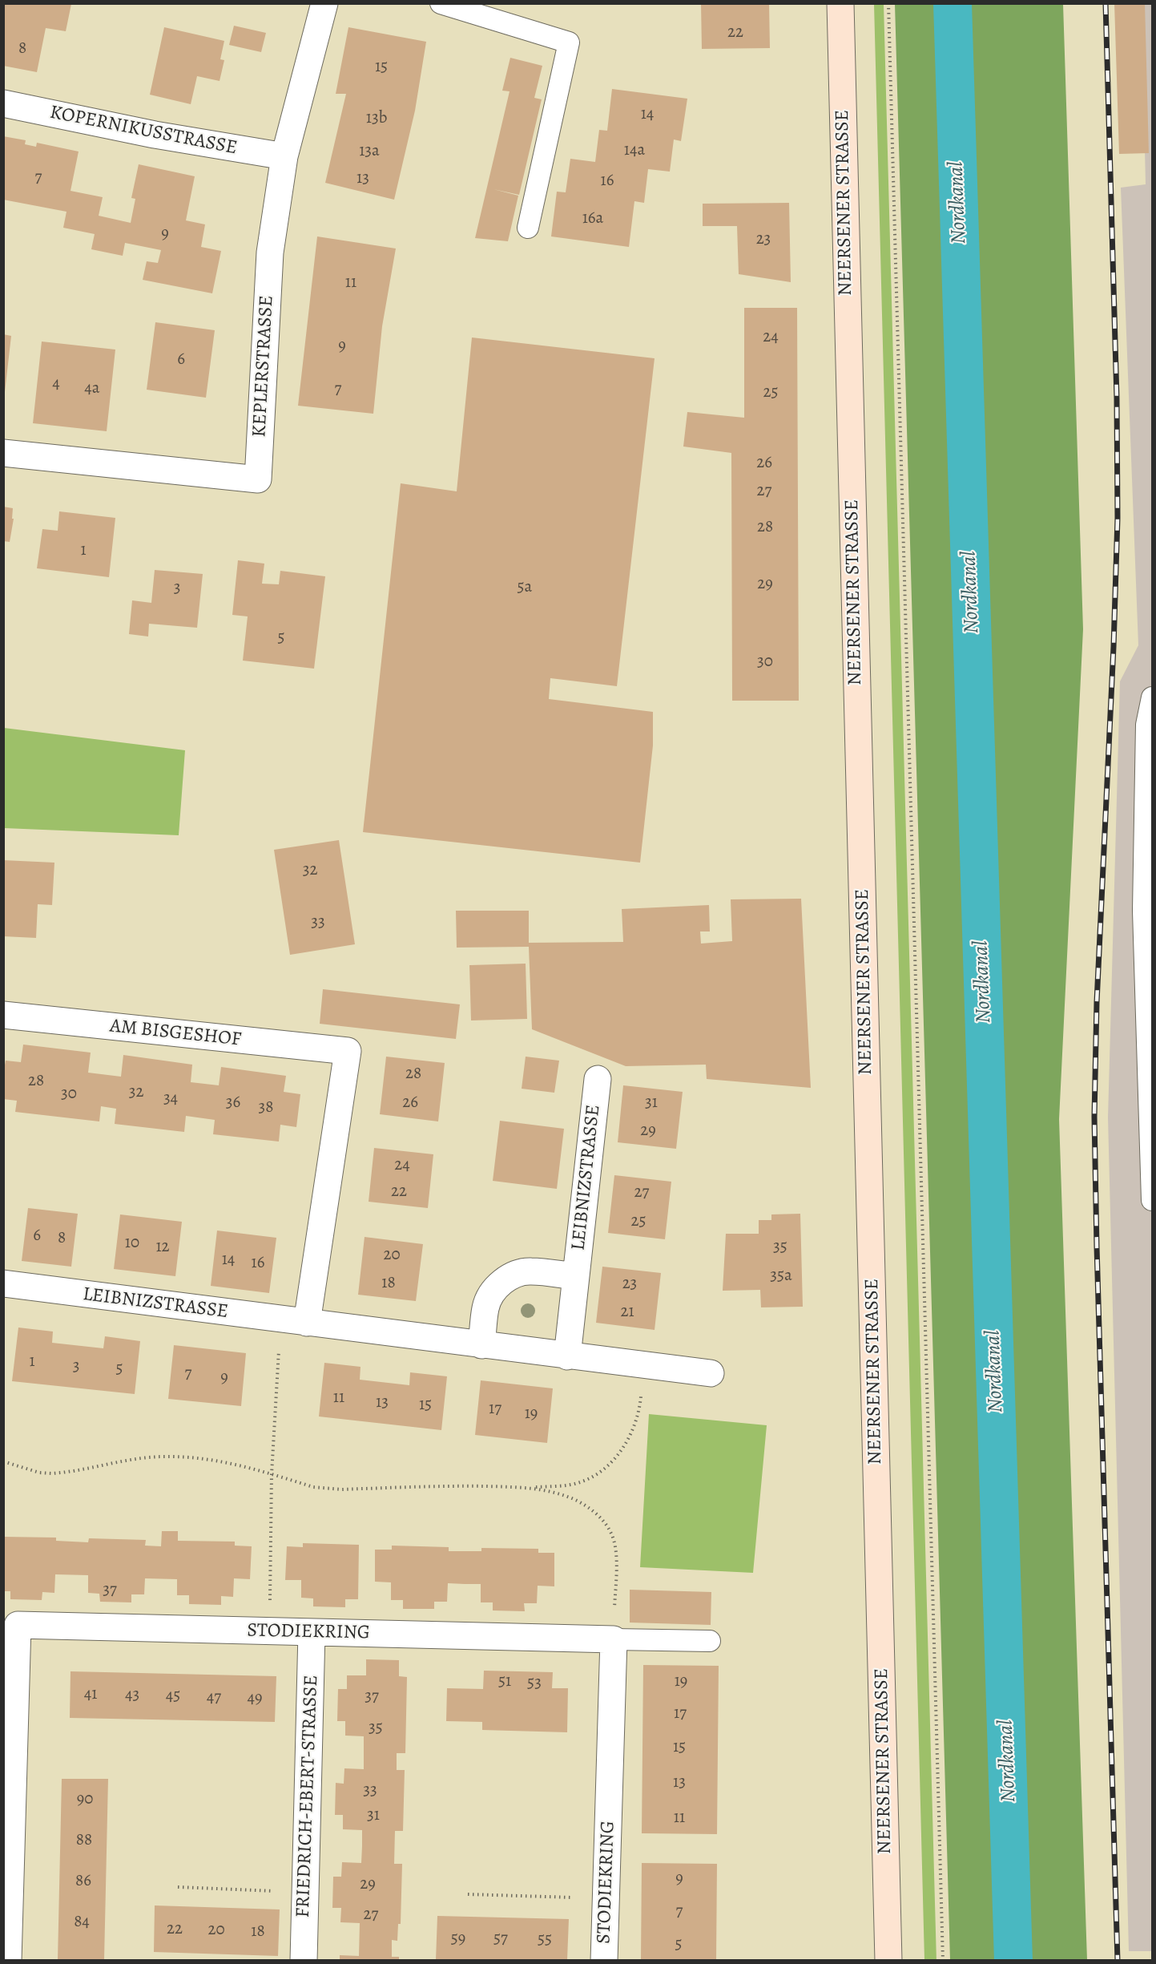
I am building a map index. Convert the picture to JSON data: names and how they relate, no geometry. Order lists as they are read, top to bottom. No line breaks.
{"streets":{"main road":["NEERSENER STRASSE"],"street":["KOPERNIKUSSTRASSE","KEPLERSTRASSE","AM BISGESHOF","LEIBNIZSTRASSE","STODIEKRING","FRIEDRICH-EBERT-STRASSE"]},"crossings":[["KOPERNIKUSSTRASSE","KEPLERSTRASSE"],["AM BISGESHOF","LEIBNIZSTRASSE"],["STODIEKRING","FRIEDRICH-EBERT-STRASSE"]],"water":["Nordkanal"],"house_numbers":["22","8","15","14","13b","14a","13a","7","13","16","16a","9","23","11","24","9","6","4","4a","7","25","26","27","28","1","29","5a","3","5","30","32","33","28","28","32","30","34","36","26","31","38","29","24","22","27","25","6","8","10","12","35","20","14","16","35a","18","23","21","1","3","5","7","9","11","13","15","17","19","37","51","19","53","41","43","45","37","47","49","17","35","15","13","33","90","31","11","88","9","86","29","7","27","84","22","20","18","59","57","55","5"]}
